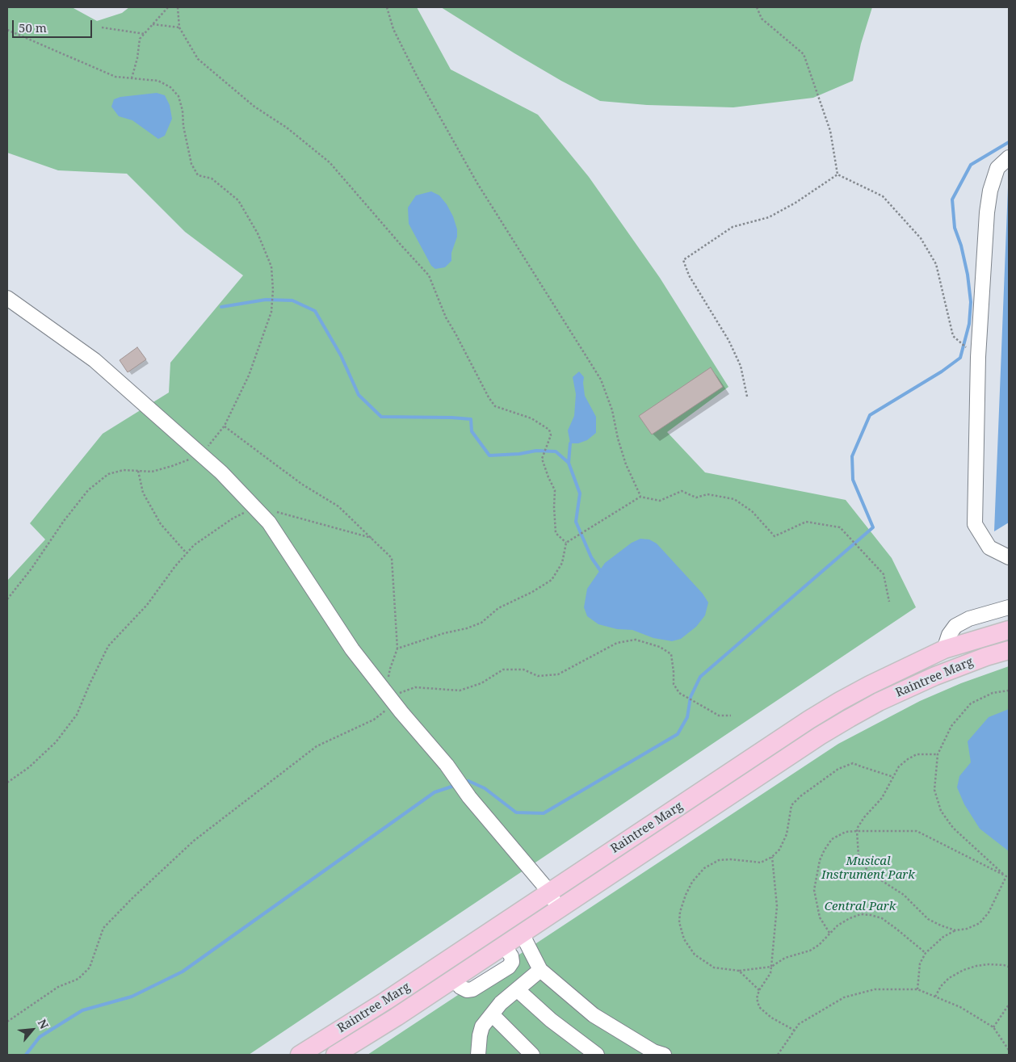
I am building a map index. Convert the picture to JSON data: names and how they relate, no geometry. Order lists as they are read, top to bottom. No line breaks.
{"streets":{"main road":["Raintree Marg"]},"parks":["Musical Instrument Park","Central Park"],"scale_bar":"50 m","north":"top right"}
